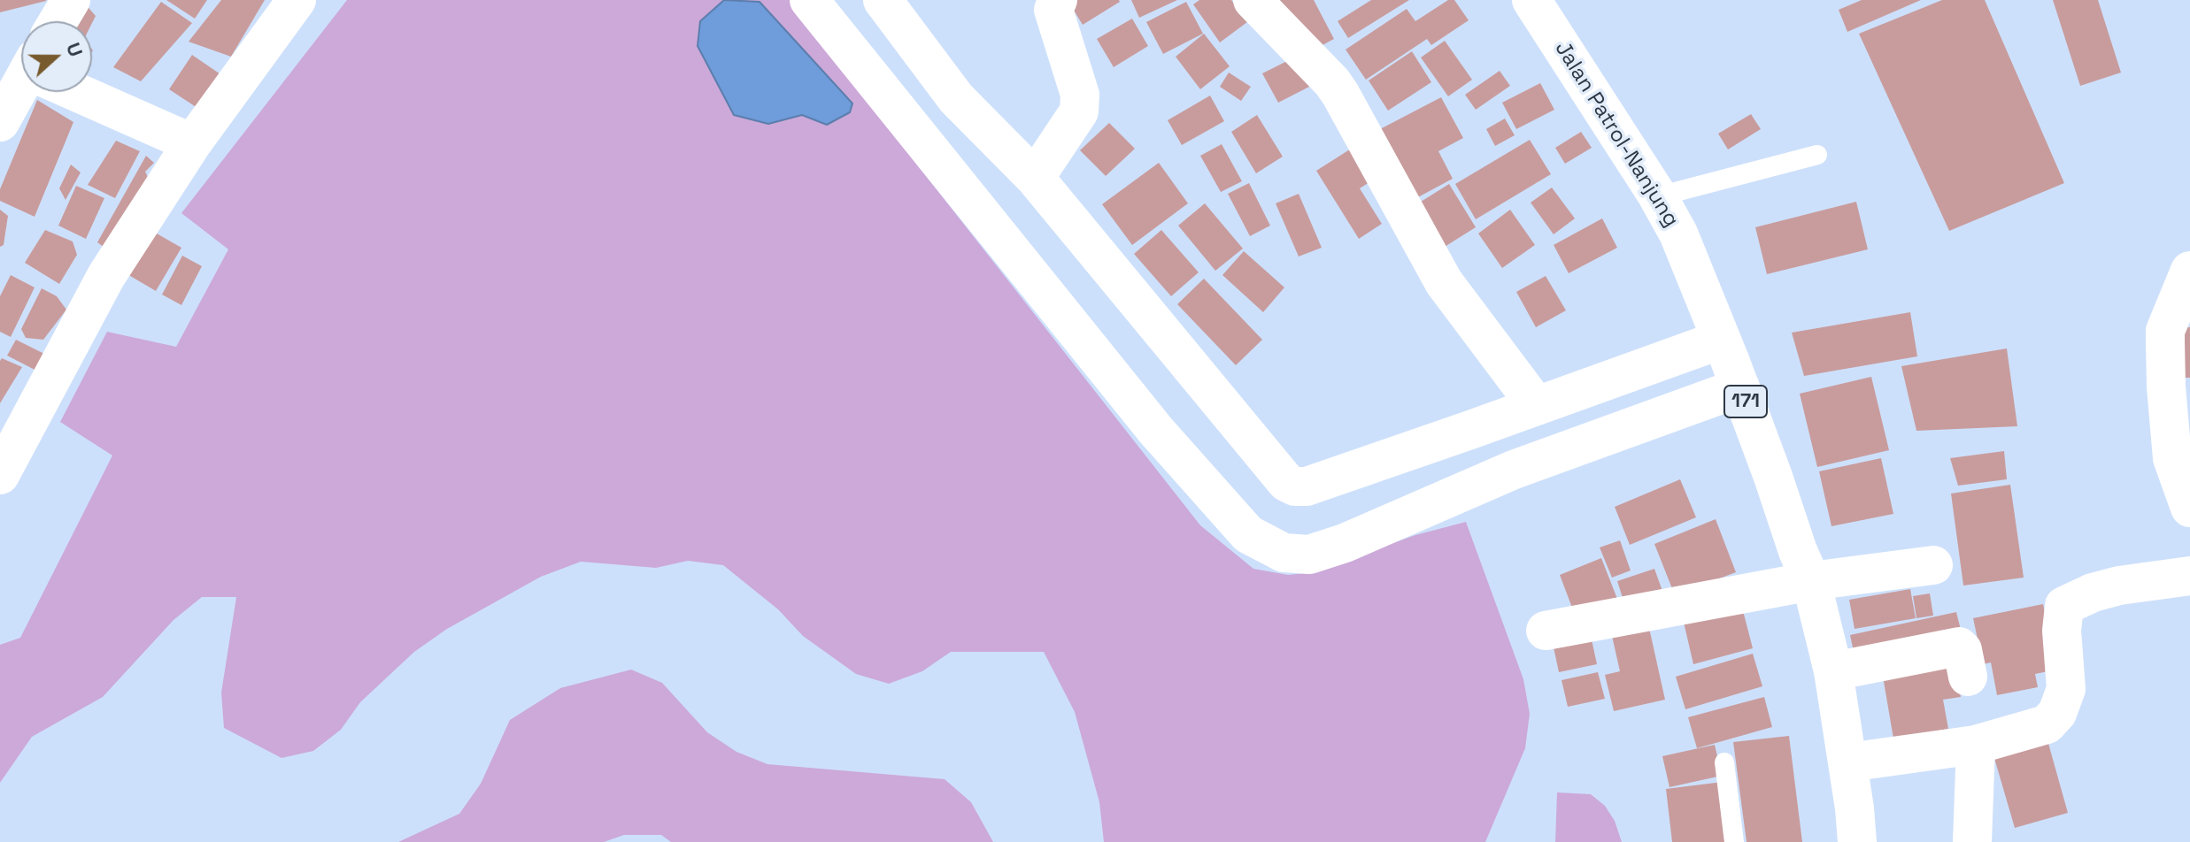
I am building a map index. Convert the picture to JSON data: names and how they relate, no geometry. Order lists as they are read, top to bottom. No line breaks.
{"streets":{"street":["Jalan Patrol-Nanjung","171"]},"north":"right"}
